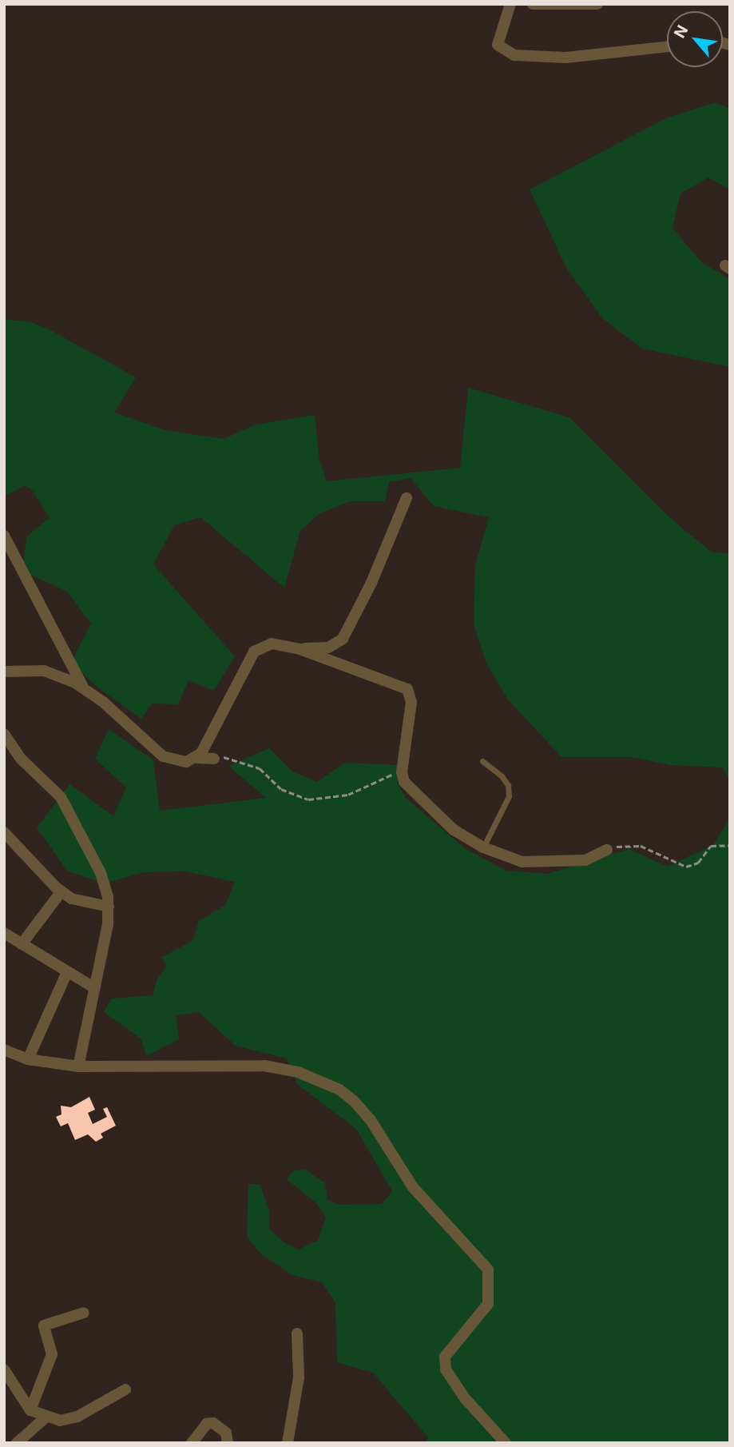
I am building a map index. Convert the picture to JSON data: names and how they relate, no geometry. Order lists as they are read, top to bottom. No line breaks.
{"north":"top left"}
